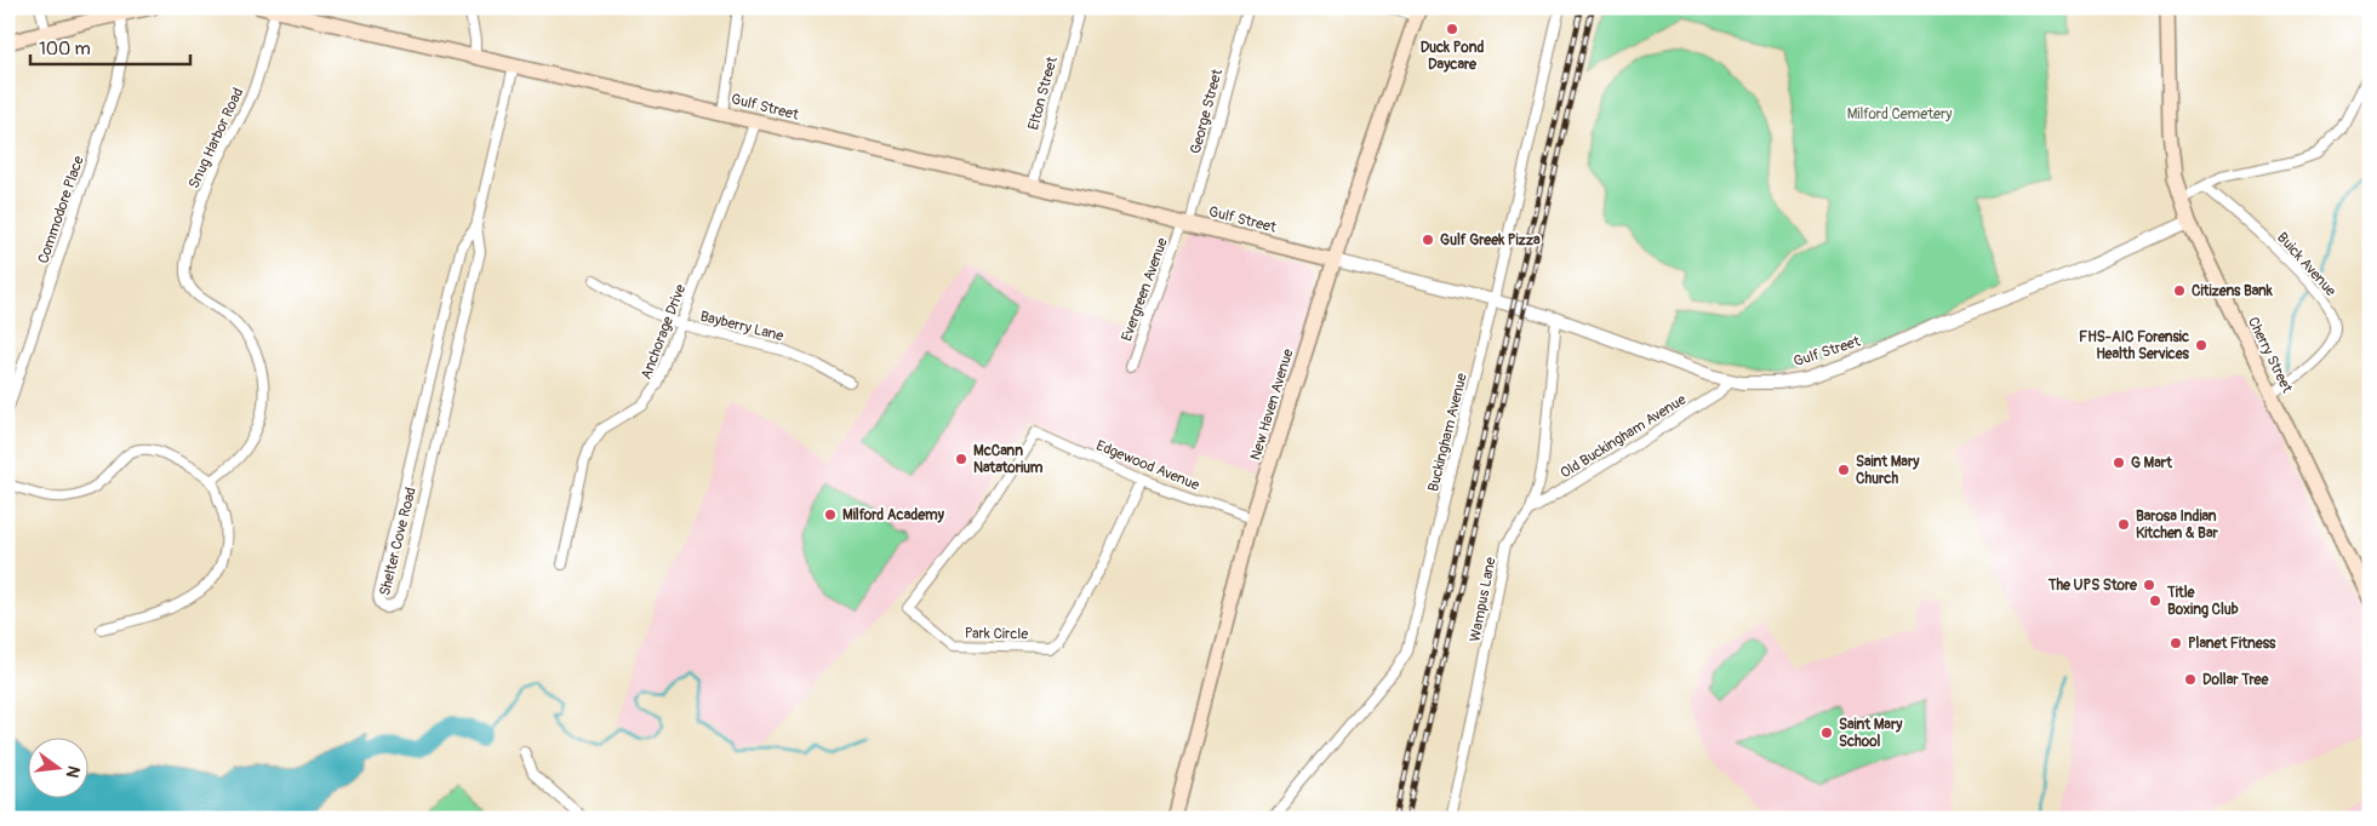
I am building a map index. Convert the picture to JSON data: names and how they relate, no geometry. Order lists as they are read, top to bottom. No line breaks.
{"streets":{"main road":["Gulf Street","Cherry Street","New Haven Avenue"],"street":["Elton Street","George Street","Snug Harbor Road","Commodore Place","Buick Avenue","Evergreen Avenue","Bayberry Lane","Anchorage Drive","Buckingham Avenue","Old Buckingham Avenue","Edgewood Avenue","Shelter Cove Road","Wampus Lane","Park Circle"]},"crossings":[["Elton Street","Gulf Street"],["Gulf Street","George Street"],["Gulf Street","Snug Harbor Road"],["Gulf Street","Evergreen Avenue"],["Gulf Street","Anchorage Drive"],["Gulf Street","Cherry Street"],["Gulf Street","New Haven Avenue"],["Gulf Street","Buckingham Avenue"],["Gulf Street","Old Buckingham Avenue"],["Gulf Street","Shelter Cove Road"],["Gulf Street","Wampus Lane"],["George Street","Evergreen Avenue"],["Buick Avenue","Cherry Street"],["Bayberry Lane","Anchorage Drive"],["New Haven Avenue","Edgewood Avenue"],["Old Buckingham Avenue","Wampus Lane"],["Edgewood Avenue","Park Circle"]],"parks":["Milford Cemetery"],"places":["Duck Pond Daycare","Gulf Greek Pizza","Citizens Bank","FHS-AIC Forensic Health Services","McCann Natatorium","G Mart","Saint Mary Church","Milford Academy","Barosa Indian Kitchen & Bar","The UPS Store","Title Boxing Club","Planet Fitness","Dollar Tree","Saint Mary School"],"scale_bar":"100 m","north":"right"}
